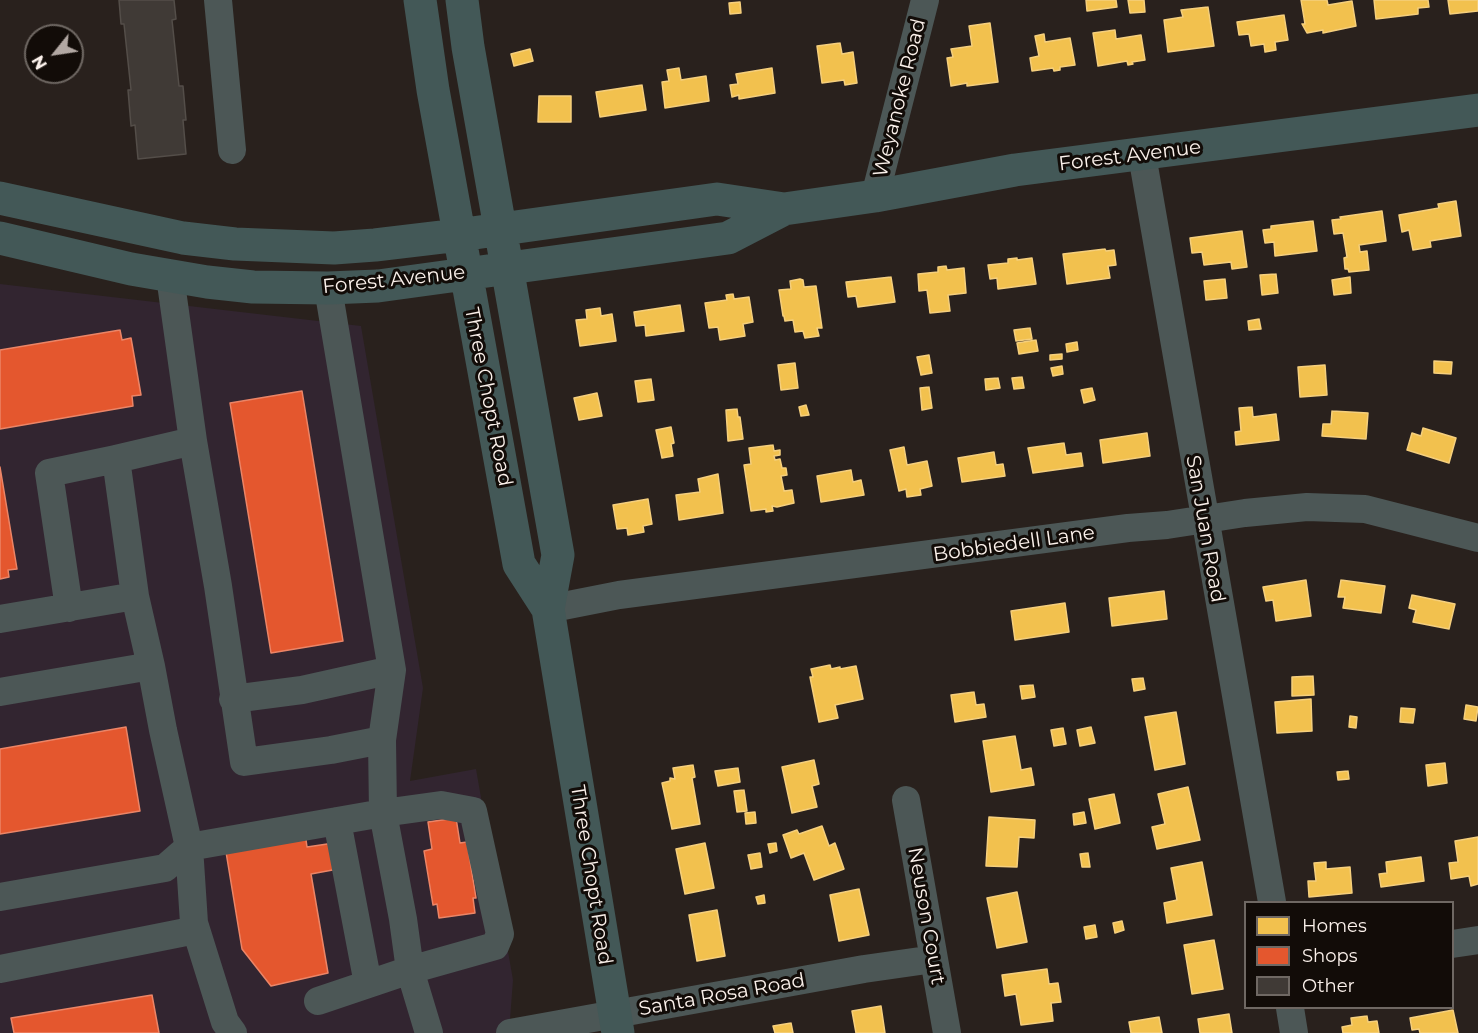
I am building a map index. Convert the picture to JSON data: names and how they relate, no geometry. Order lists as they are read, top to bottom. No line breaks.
{"streets":{"main road":["Forest Avenue","Three Chopt Road"],"street":["Weyanoke Road","San Juan Road","Bobbiedell Lane","Neuson Court","Santa Rosa Road"]},"crossings":[["Weyanoke Road","Forest Avenue"],["Forest Avenue","Three Chopt Road"],["Forest Avenue","San Juan Road"],["Three Chopt Road","Bobbiedell Lane"],["Three Chopt Road","Santa Rosa Road"],["San Juan Road","Bobbiedell Lane"],["Neuson Court","Santa Rosa Road"]],"legend":["Homes","Shops","Other"],"north":"bottom left"}
